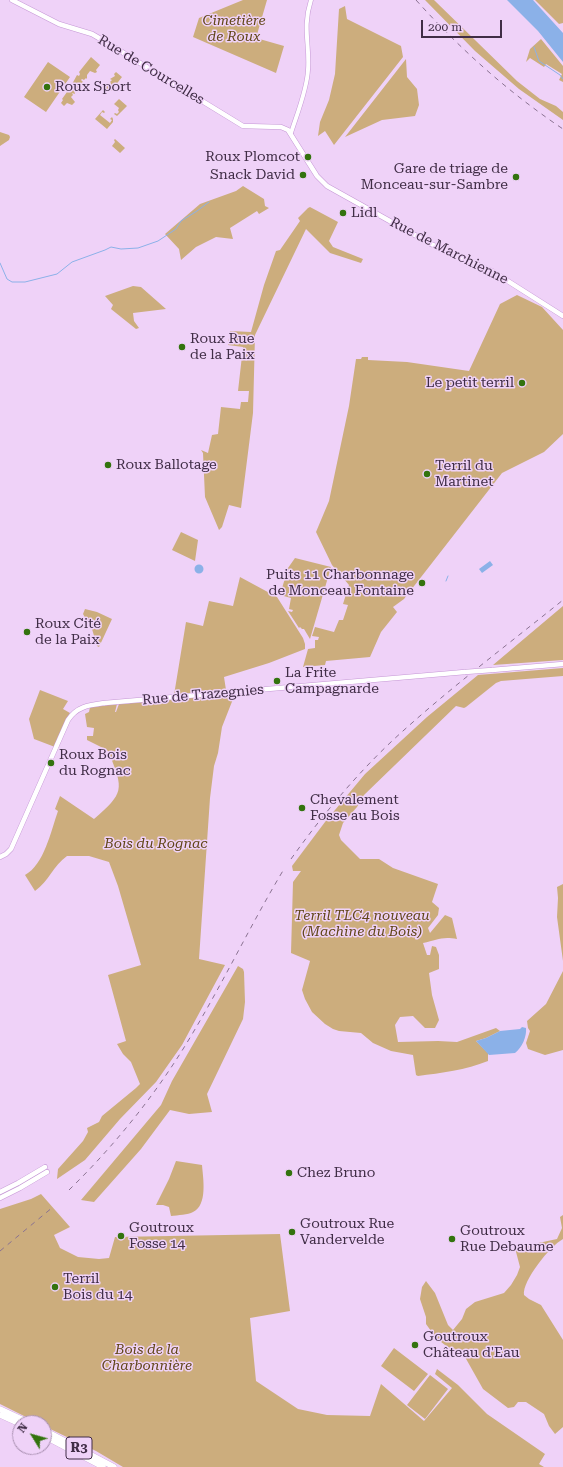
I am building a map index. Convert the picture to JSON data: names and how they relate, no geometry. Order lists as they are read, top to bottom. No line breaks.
{"streets":{"highway":["R3"],"main road":["Rue de Courcelles","Rue de Marchienne","Rue de Trazegnies"]},"crossings":[["Rue de Courcelles","Rue de Marchienne"]],"parks":["Cimetière de Roux","Bois du Rognac","Terril TLC4 nouveau (Machine du Bois)","Bois de la Charbonnière"],"places":["Roux Sport","Roux Plomcot","Snack David","Gare de triage de Monceau-sur-Sambre","Lidl","Roux Rue de la Paix","Le petit terril","Roux Ballotage","Terril du Martinet","Puits 11 Charbonnage de Monceau Fontaine","Roux Cité de la Paix","La Frite Campagnarde","Roux Bois du Rognac","Chevalement Fosse au Bois","Chez Bruno","Goutroux Rue Vandervelde","Goutroux Fosse 14","Goutroux Rue Debaume","Terril Bois du 14","Goutroux Château d'Eau"],"scale_bar":"200 m","north":"top left"}
